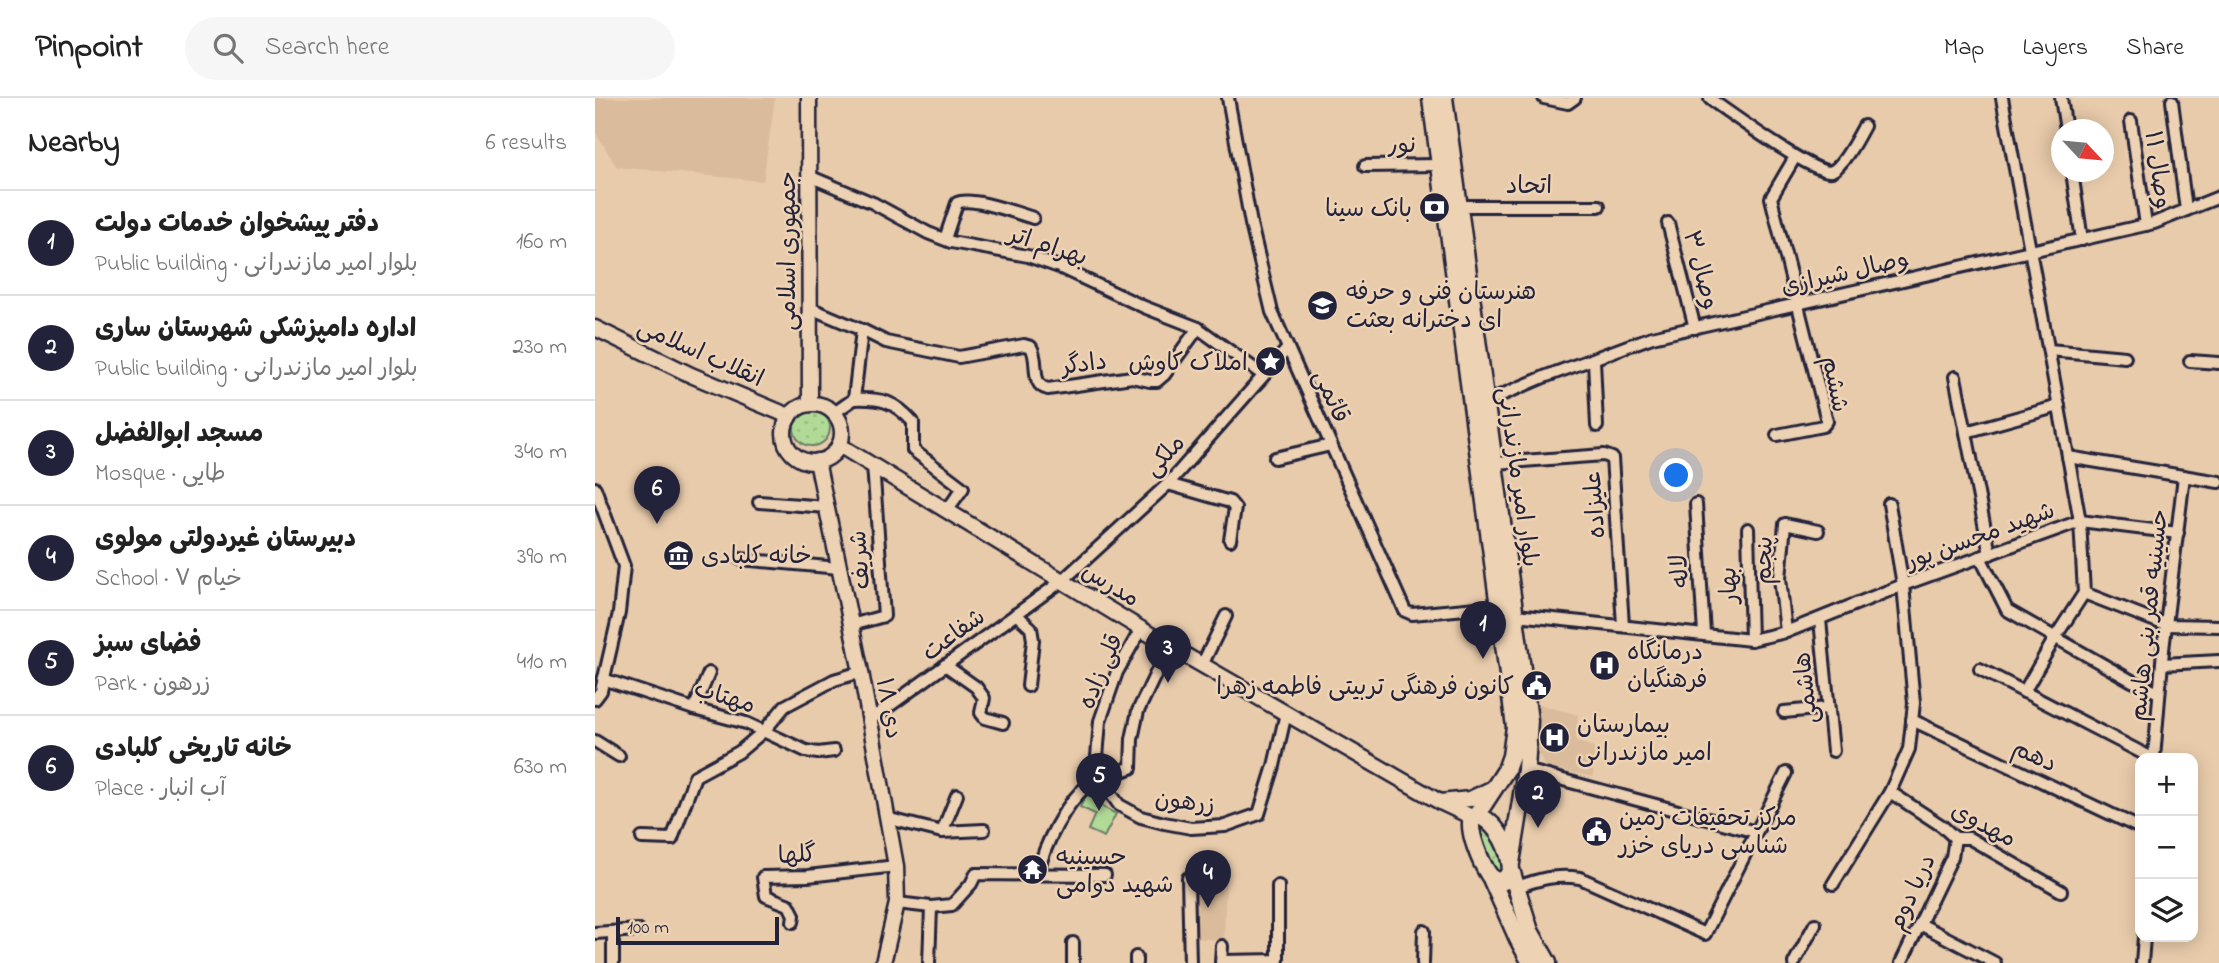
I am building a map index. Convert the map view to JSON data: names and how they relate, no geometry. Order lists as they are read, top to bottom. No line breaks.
{"streets":{"main road":["جمهوری اسلامی","انقلاب اسلامی","بلوار امیر مازندرانی","مدرس","۱۸ دی"],"street":["نور","وصال ۱۱","اتحاد","بهرام اتر","وصال ۳","وصال شیرازی","دادگر","ششم","قائمی","ملکی","علیزاده","شهید محسن پور","شریف","پنجم","لاله","بهار","حسینیه قمر بنی هاشم","شفاعت","قلی زاده","هاشمی","مهتاب","دهم","زرهون","مهدوی","گلها","دریا دوم"]},"crossings":[["نور","بلوار امیر مازندرانی"],["وصال ۱۱","وصال شیرازی"],["اتحاد","بلوار امیر مازندرانی"],["بهرام اتر","جمهوری اسلامی"],["بهرام اتر","دادگر"],["بهرام اتر","ملکی"],["جمهوری اسلامی","انقلاب اسلامی"],["جمهوری اسلامی","مدرس"],["جمهوری اسلامی","۱۸ دی"],["وصال ۳","وصال شیرازی"],["وصال شیرازی","ششم"],["وصال شیرازی","بلوار امیر مازندرانی"],["وصال شیرازی","شهید محسن پور"],["انقلاب اسلامی","مدرس"],["انقلاب اسلامی","۱۸ دی"],["قائمی","ملکی"],["قائمی","بلوار امیر مازندرانی"],["ملکی","مدرس"],["ملکی","شفاعت"],["بلوار امیر مازندرانی","علیزاده"],["بلوار امیر مازندرانی","شهید محسن پور"],["بلوار امیر مازندرانی","مدرس"],["علیزاده","شهید محسن پور"],["شهید محسن پور","پنجم"],["شهید محسن پور","لاله"],["شهید محسن پور","بهار"],["شهید محسن پور","هاشمی"],["شریف","مدرس"],["شریف","۱۸ دی"],["مدرس","شفاعت"],["مدرس","قلی زاده"],["مدرس","۱۸ دی"],["مدرس","زرهون"],["شفاعت","۱۸ دی"],["قلی زاده","زرهون"],["۱۸ دی","گلها"],["مهدوی","دریا دوم"]],"places":{"bank":["بانک سینا"],"school or university":["هنرستان فنی و حرفه ای دخترانه بعثت"],"place":["املاک کاوش"],"museum":["خانه کلبادی"],"hospital":["درمانگاه فرهنگیان","بیمارستان امیر مازندرانی"],"public building":["کانون فرهنگی تربیتی فاطمه زهرا","مرکز تحقیقات زمین شناسی دریای خزر"],"temple":["حسینیه شهید دوامی"]},"scale_bar":"100 m","north":"bottom right","page":{"header":"Pinpoint","search":"Search here","nav":["Map","Layers","Share"],"heading":["Nearby","6 results"],"list":[{"mark":"1","name":"دفتر پیشخوان خدمات دولت","note":"Public building · بلوار امیر مازندرانی","value":"160 m"},{"mark":"2","name":"اداره دامپزشکی شهرستان ساری","note":"Public building · بلوار امیر مازندرانی","value":"230 m"},{"mark":"3","name":"مسجد ابوالفضل","note":"Mosque · طایی","value":"340 m"},{"mark":"4","name":"دبیرستان غیردولتی مولوی","note":"School · خیام ۷","value":"390 m"},{"mark":"5","name":"فضای سبز","note":"Park · زرهون","value":"410 m"},{"mark":"6","name":"خانه تاریخی کلبادی","note":"Place · آب انبار","value":"630 m"}],"pins":["6","1","3","5","2","4"],"map_buttons":["+","−"],"scale":"100 m"}}
